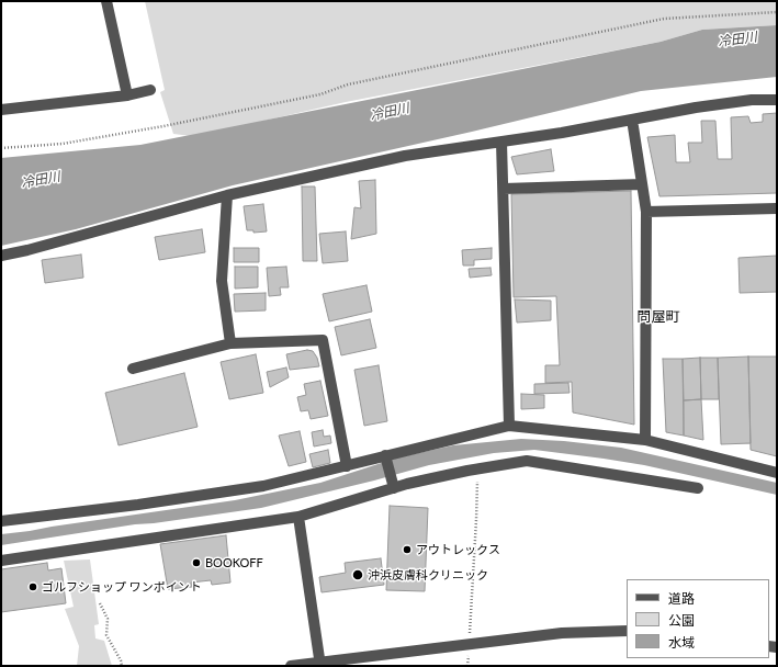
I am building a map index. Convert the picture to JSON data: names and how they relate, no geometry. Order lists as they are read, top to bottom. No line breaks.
{"districts":["問屋町"],"water":["冷田川"],"places":["アウトレックス","BOOKOFF","沖浜皮膚科クリニック","ゴルフショップ ワンポイント"],"legend":["道路","公園","水域"]}
